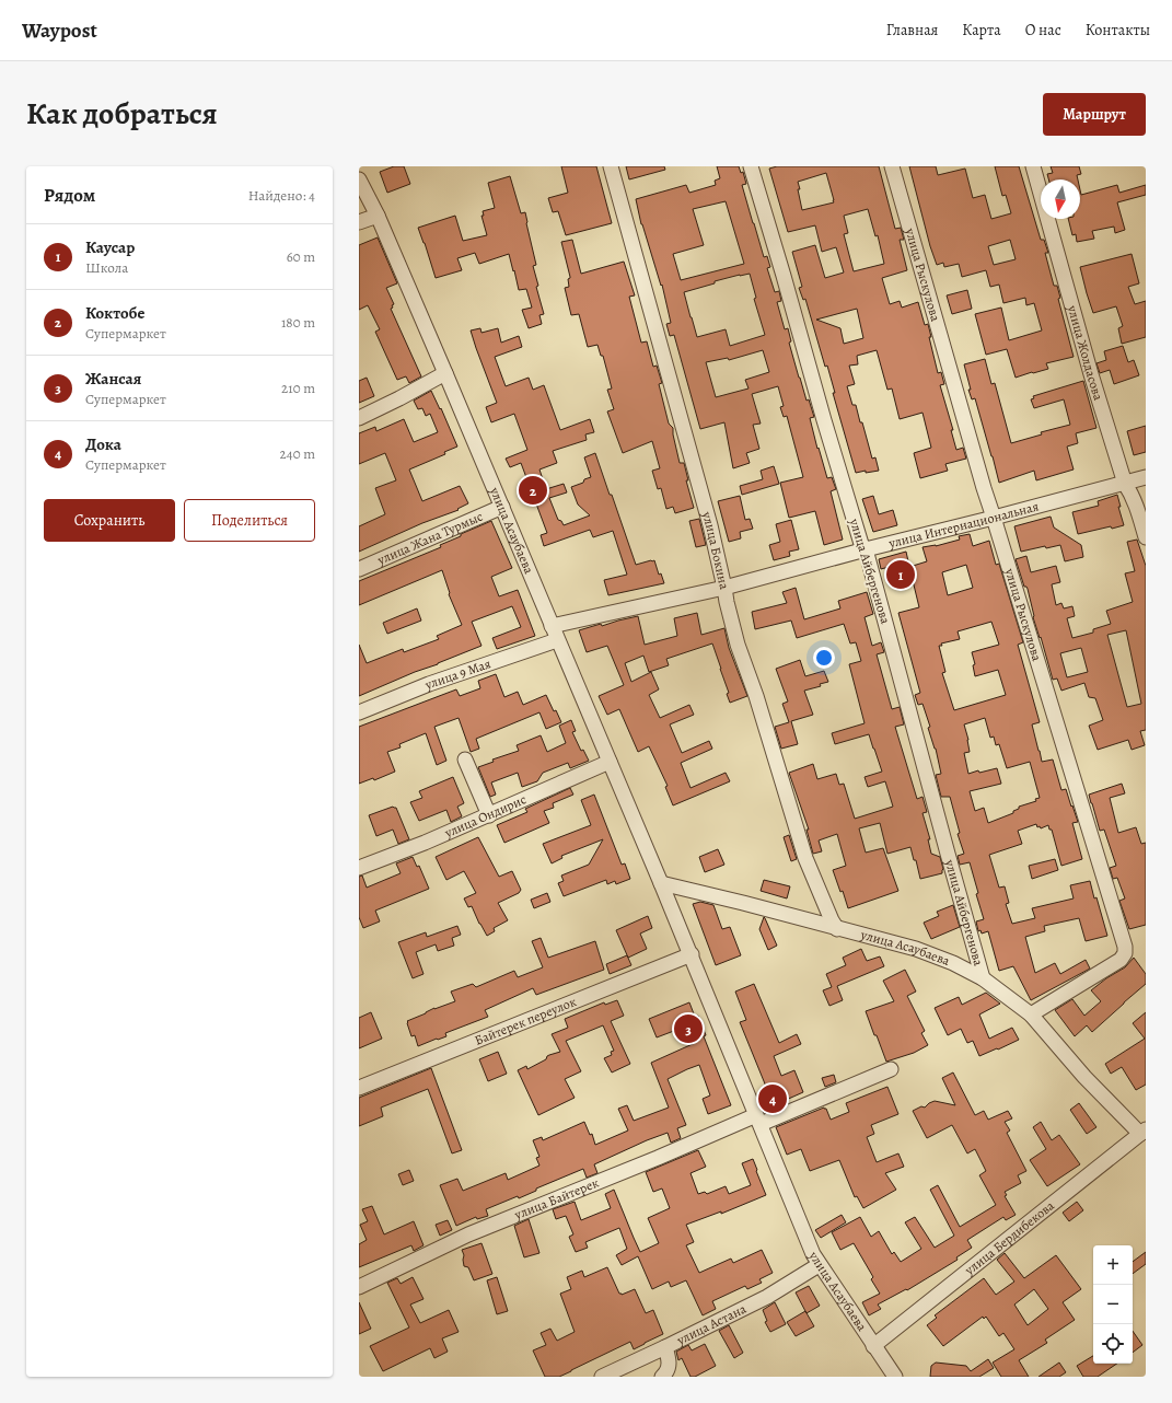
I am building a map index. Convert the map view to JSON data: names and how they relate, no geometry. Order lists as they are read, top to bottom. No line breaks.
{"streets":{"street":["улица Рыскулова","улица Жолдасова","улица Интернациональная","улица Асаубаева","улица Жана Турмыс","улица Бокина","улица Айбергенова","улица 9 Мая","улица Ондирис","Байтерек переулок","улица Байтерек","улица Бердибекова","улица Астана"]},"crossings":[["улица Рыскулова","улица Интернациональная"],["улица Рыскулова","улица Асаубаева"],["улица Жолдасова","улица Интернациональная"],["улица Интернациональная","улица Асаубаева"],["улица Интернациональная","улица Бокина"],["улица Интернациональная","улица Айбергенова"],["улица Асаубаева","улица Жана Турмыс"],["улица Асаубаева","улица Бокина"],["улица Асаубаева","улица Айбергенова"],["улица Асаубаева","улица 9 Мая"],["улица Асаубаева","улица Ондирис"],["улица Асаубаева","Байтерек переулок"],["улица Асаубаева","улица Байтерек"],["улица Асаубаева","улица Бердибекова"],["улица Асаубаева","улица Астана"]],"north":"bottom","page":{"header":"Waypost","nav":["Главная","Карта","О нас","Контакты"],"title":"Как добраться","buttons":["Маршрут",["Сохранить","Поделиться"]],"heading":["Рядом","Найдено: 4"],"list":[{"mark":"1","name":"Каусар","note":"Школа","value":"60 m"},{"mark":"2","name":"Коктобе","note":"Супермаркет","value":"180 m"},{"mark":"3","name":"Жансая","note":"Супермаркет","value":"210 m"},{"mark":"4","name":"Дока","note":"Супермаркет","value":"240 m"}],"pins":["2","1","3","4"],"map_buttons":["+","−"]}}
